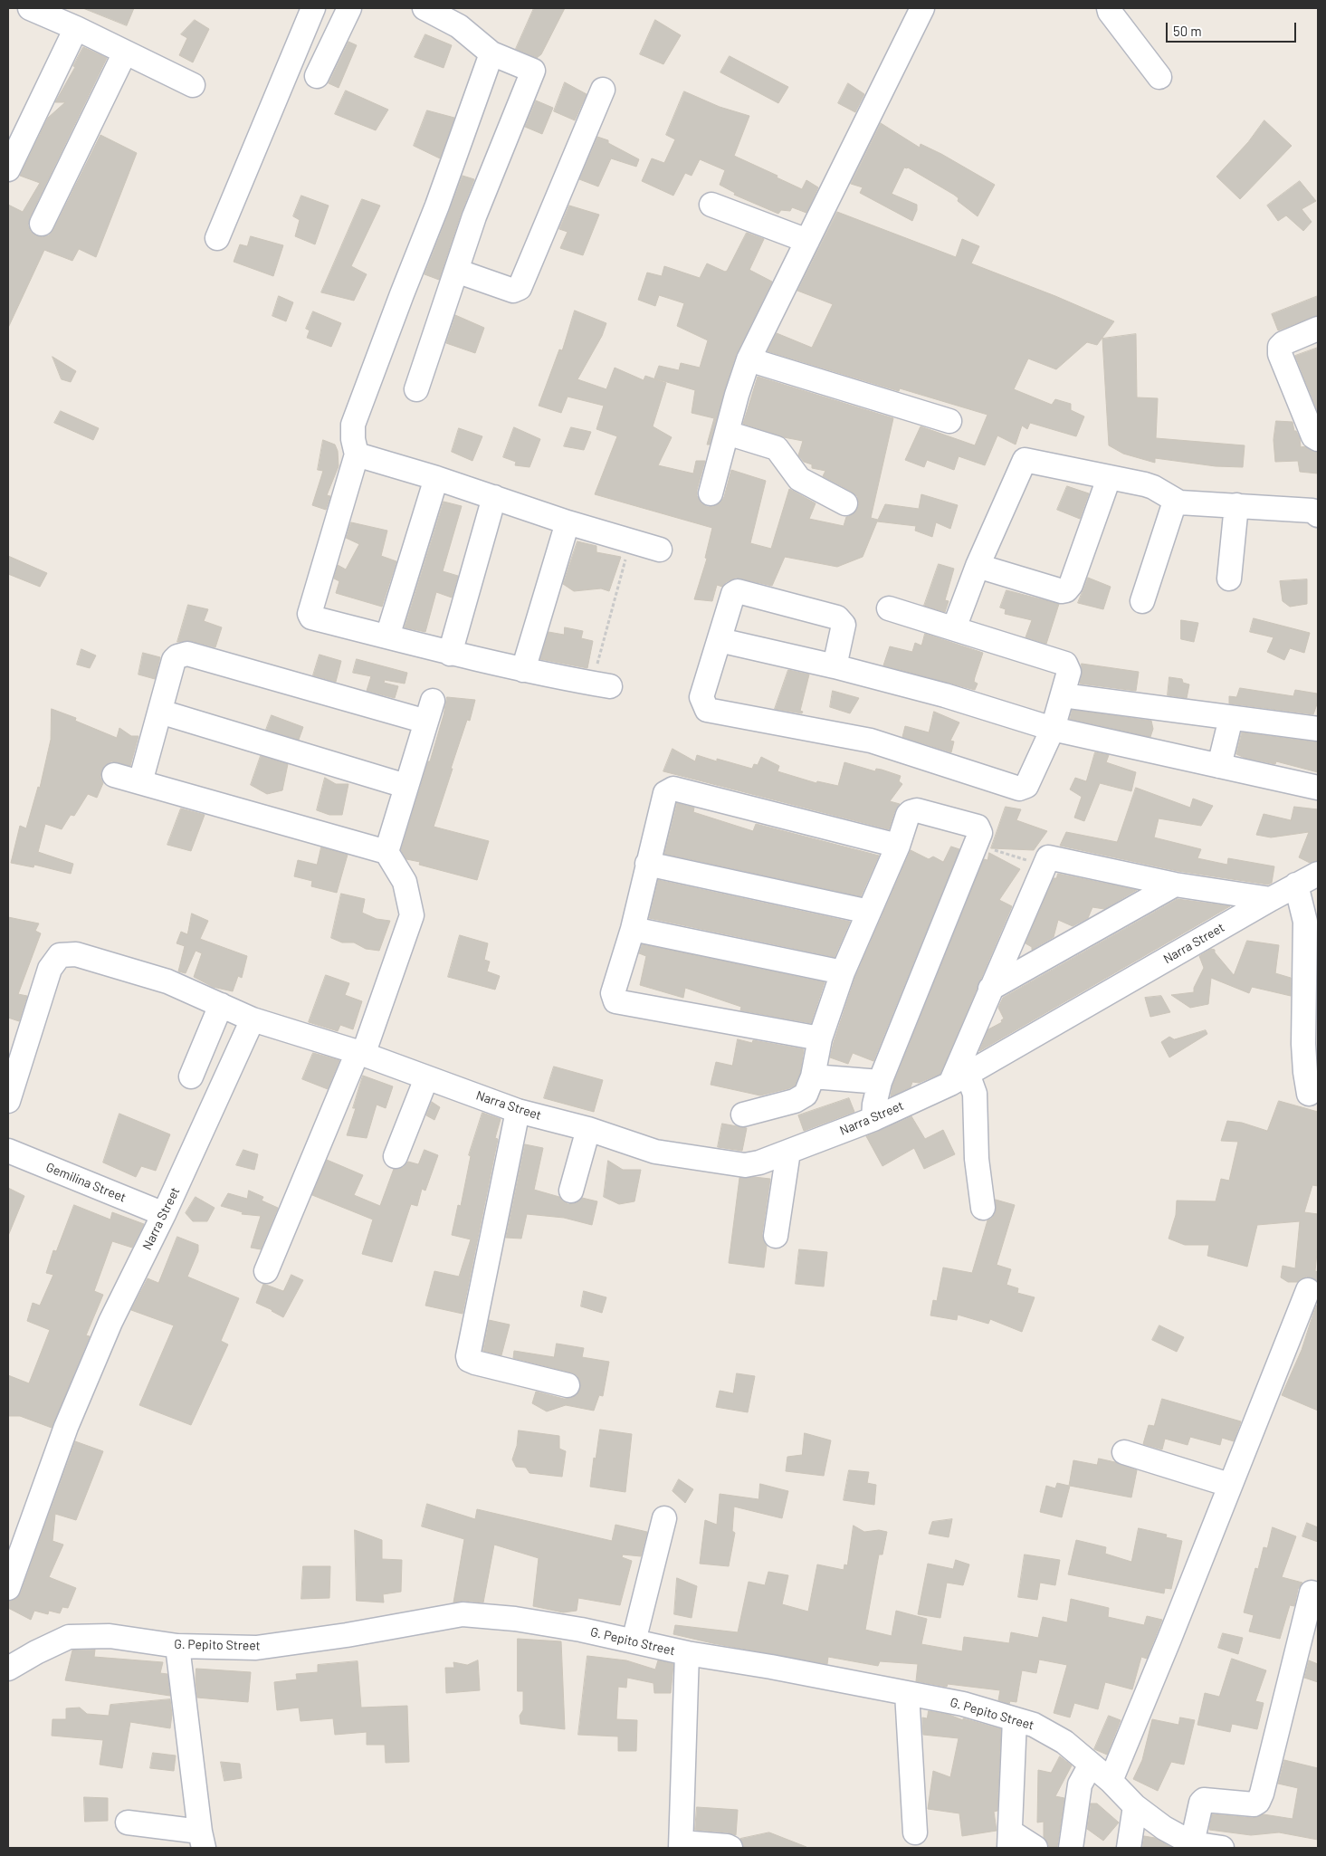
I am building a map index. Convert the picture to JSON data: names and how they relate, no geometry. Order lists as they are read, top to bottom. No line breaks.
{"streets":{"street":["Narra Street","Gemilina Street","G. Pepito Street"]},"crossings":[["Narra Street","Gemilina Street"]],"scale_bar":"50 m"}
